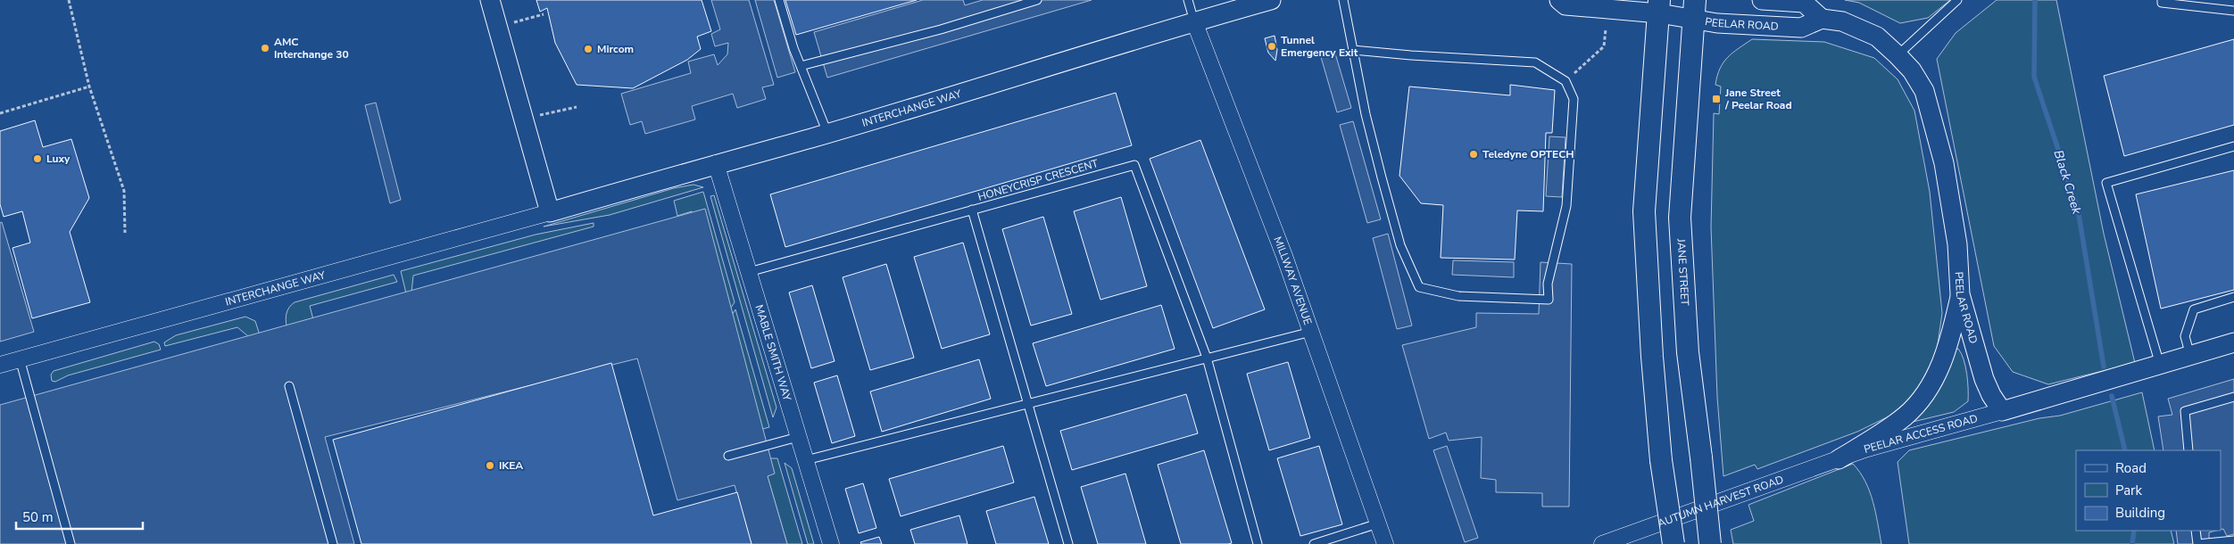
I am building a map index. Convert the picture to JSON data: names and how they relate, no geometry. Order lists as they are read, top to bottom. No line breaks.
{"streets":{"main road":["JANE STREET"],"street":["PEELAR ROAD","INTERCHANGE WAY","MILLWAY AVENUE","MABLE SMITH WAY","PEELAR ACCESS ROAD","AUTUMN HARVEST ROAD"],"lane":["HONEYCRISP CRESCENT"]},"crossings":[["PEELAR ROAD","JANE STREET"],["PEELAR ROAD","PEELAR ACCESS ROAD"],["INTERCHANGE WAY","MILLWAY AVENUE"],["INTERCHANGE WAY","MABLE SMITH WAY"],["HONEYCRISP CRESCENT","MABLE SMITH WAY"],["PEELAR ACCESS ROAD","AUTUMN HARVEST ROAD"]],"water":["Black Creek"],"places":{"other":["Tunnel Emergency Exit","AMC Interchange 30","Mircom","Teledyne OPTECH","Luxy","IKEA"],"transit":["Jane Street / Peelar Road"]},"legend":["Road","Park","Building"],"scale_bar":"50 m"}
